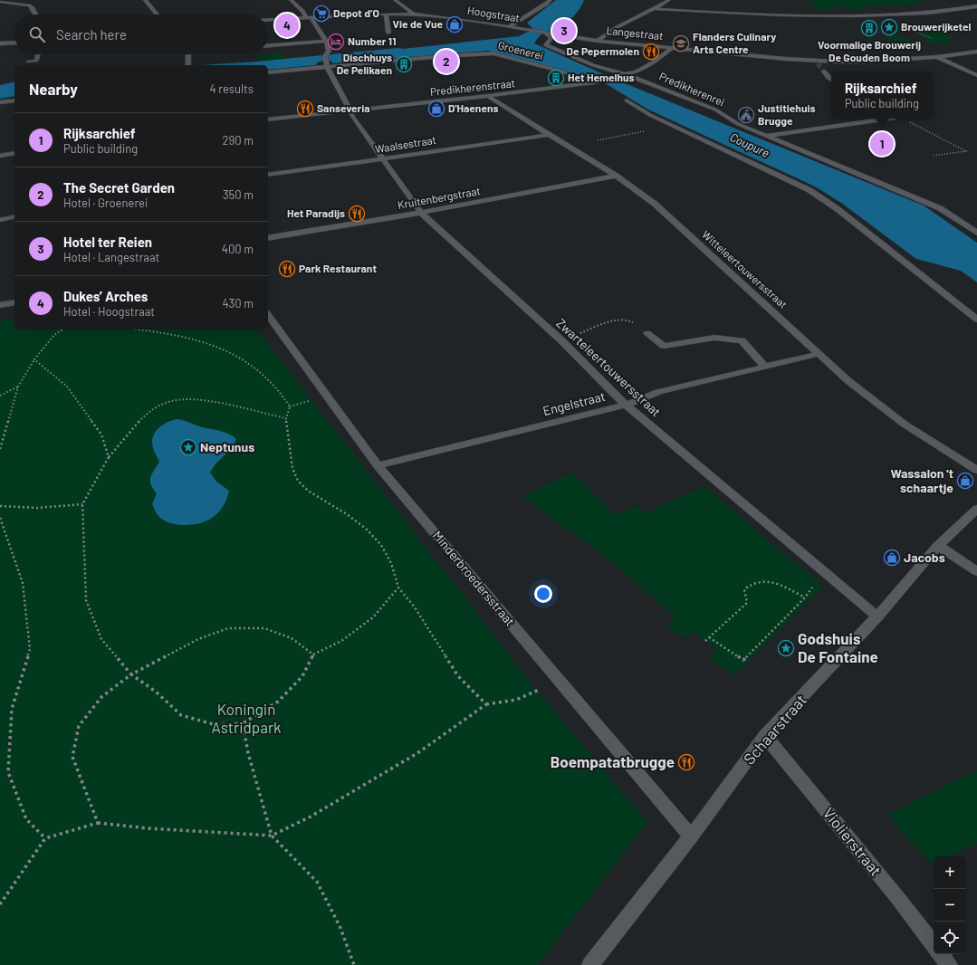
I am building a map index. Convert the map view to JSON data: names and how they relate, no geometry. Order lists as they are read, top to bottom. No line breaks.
{"streets":{"street":["Hoogstraat","Langestraat","Groenerei","Predikherenstraat","Predikherenrei","Waalsestraat","Kruitenbergstraat","Witteleertouwersstraat","Zwarteleertouwersstraat","Engelstraat","Minderbroedersstraat","Schaarstraat","Violierstraat"]},"crossings":[["Hoogstraat","Langestraat"],["Langestraat","Predikherenstraat"],["Langestraat","Predikherenrei"],["Groenerei","Predikherenstraat"],["Groenerei","Zwarteleertouwersstraat"],["Predikherenstraat","Predikherenrei"],["Predikherenstraat","Witteleertouwersstraat"],["Predikherenstraat","Zwarteleertouwersstraat"],["Waalsestraat","Witteleertouwersstraat"],["Waalsestraat","Zwarteleertouwersstraat"],["Kruitenbergstraat","Witteleertouwersstraat"],["Kruitenbergstraat","Zwarteleertouwersstraat"],["Witteleertouwersstraat","Engelstraat"],["Zwarteleertouwersstraat","Engelstraat"],["Zwarteleertouwersstraat","Schaarstraat"],["Engelstraat","Minderbroedersstraat"],["Minderbroedersstraat","Schaarstraat"],["Schaarstraat","Violierstraat"]],"water":["Coupure"],"parks":["Koningin Astridpark"],"places":{"supermarket":["Depot d’O"],"shop":["Vie de Vue","D'Haenens","Wassalon 't schaartje","Jacobs"],"place":["Brouwerijketel","Neptunus","Godshuis De Fontaine"],"building":["Voormalige Brouwerij De Gouden Boom","Dischhuys De Pelikaen","Het Hemelhus"],"hotel":["Number 11"],"school or university":["Flanders Culinary Arts Centre"],"restaurant":["De Pepermolen","Sanseveria","Het Paradijs","Park Restaurant","Boempatatbrugge"],"public building":["Justitiehuis Brugge"]},"page":{"pins":["4","3","2","1"],"search":"Search here","heading":["Nearby","4 results"],"popup":["Rijksarchief","Public building"],"list":[{"mark":"1","name":"Rijksarchief","note":"Public building","value":"290 m"},{"mark":"2","name":"The Secret Garden","note":"Hotel · Groenerei","value":"350 m"},{"mark":"3","name":"Hotel ter Reien","note":"Hotel · Langestraat","value":"400 m"},{"mark":"4","name":"Dukes’ Arches","note":"Hotel · Hoogstraat","value":"430 m"}],"map_buttons":["+","−"]}}
